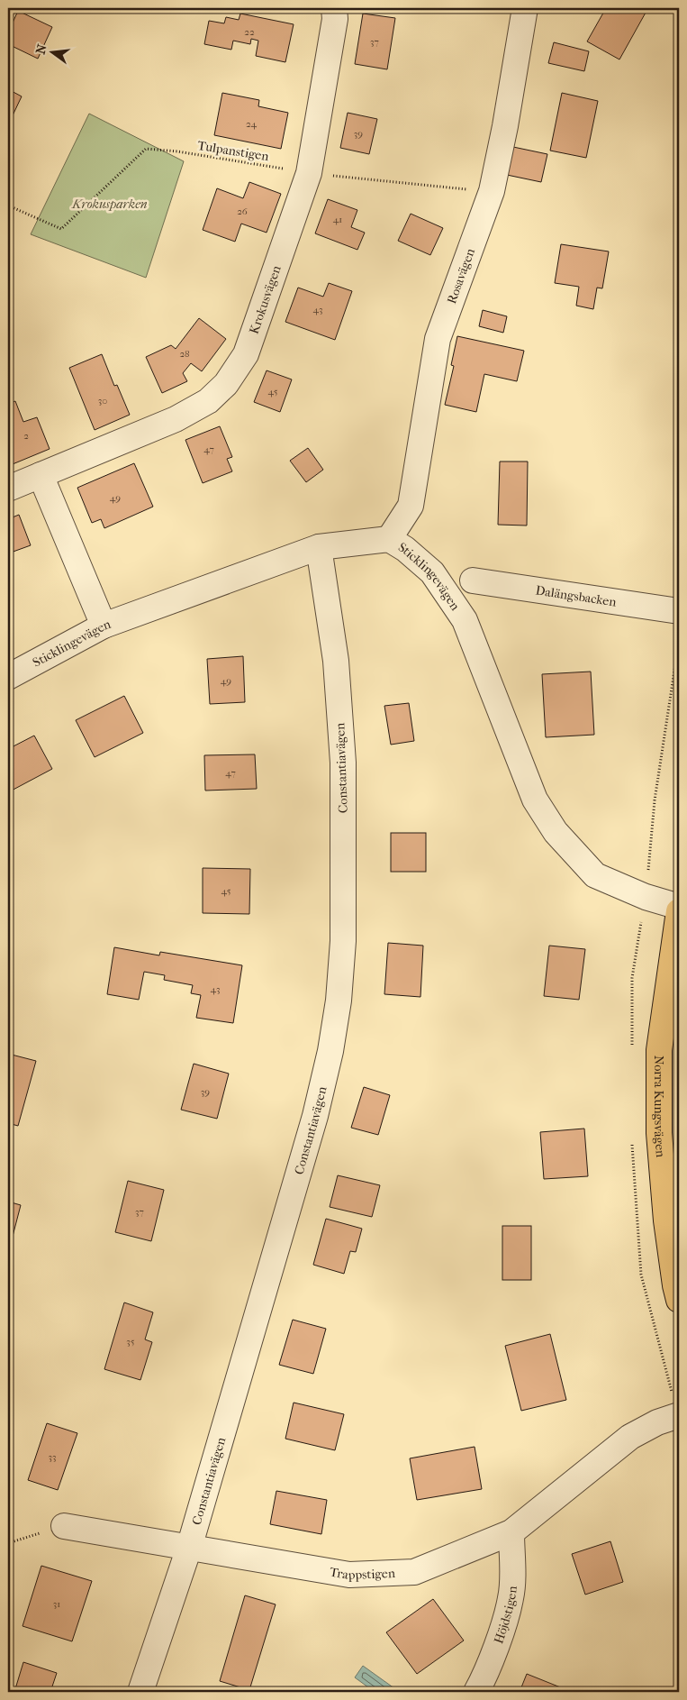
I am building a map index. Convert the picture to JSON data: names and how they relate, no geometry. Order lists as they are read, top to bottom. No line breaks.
{"streets":{"main road":["Norra Kungsvägen"],"street":["Rosavägen","Krokusvägen","Sticklingevägen","Dalängsbacken","Constantiavägen","Trappstigen","Höjdstigen"],"path":["Tulpanstigen"]},"crossings":[["Tulpanstigen","Rosavägen"],["Tulpanstigen","Krokusvägen"],["Rosavägen","Sticklingevägen"],["Sticklingevägen","Constantiavägen"],["Constantiavägen","Trappstigen"],["Trappstigen","Höjdstigen"]],"parks":["Krokusparken"],"house_numbers":["22","37","24","39","26","41","43","28","45","30","2","47","49","49","47","45","43","39","37","35","33","31"],"north":"left"}
